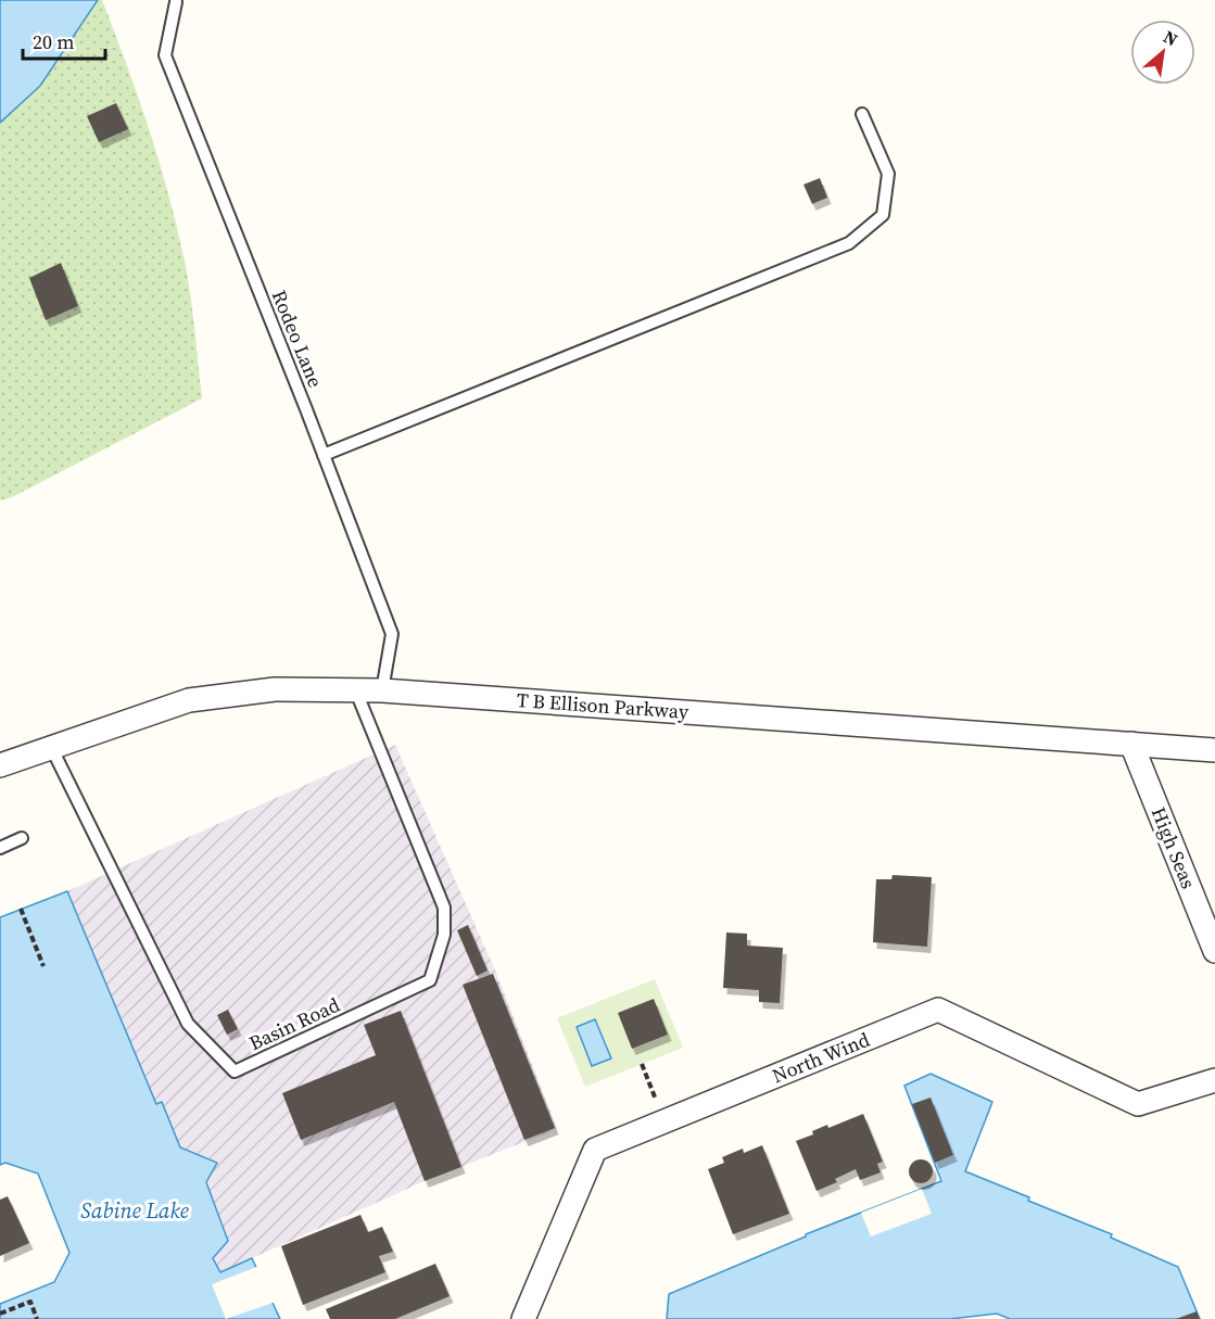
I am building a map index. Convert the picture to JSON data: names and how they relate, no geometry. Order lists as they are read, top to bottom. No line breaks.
{"streets":{"street":["T B Ellison Parkway","High Seas","North Wind"],"lane":["Rodeo Lane","Basin Road"]},"crossings":[["Rodeo Lane","T B Ellison Parkway"],["T B Ellison Parkway","High Seas"],["T B Ellison Parkway","Basin Road"]],"water":["Sabine Lake"],"scale_bar":"20 m","north":"top right"}
